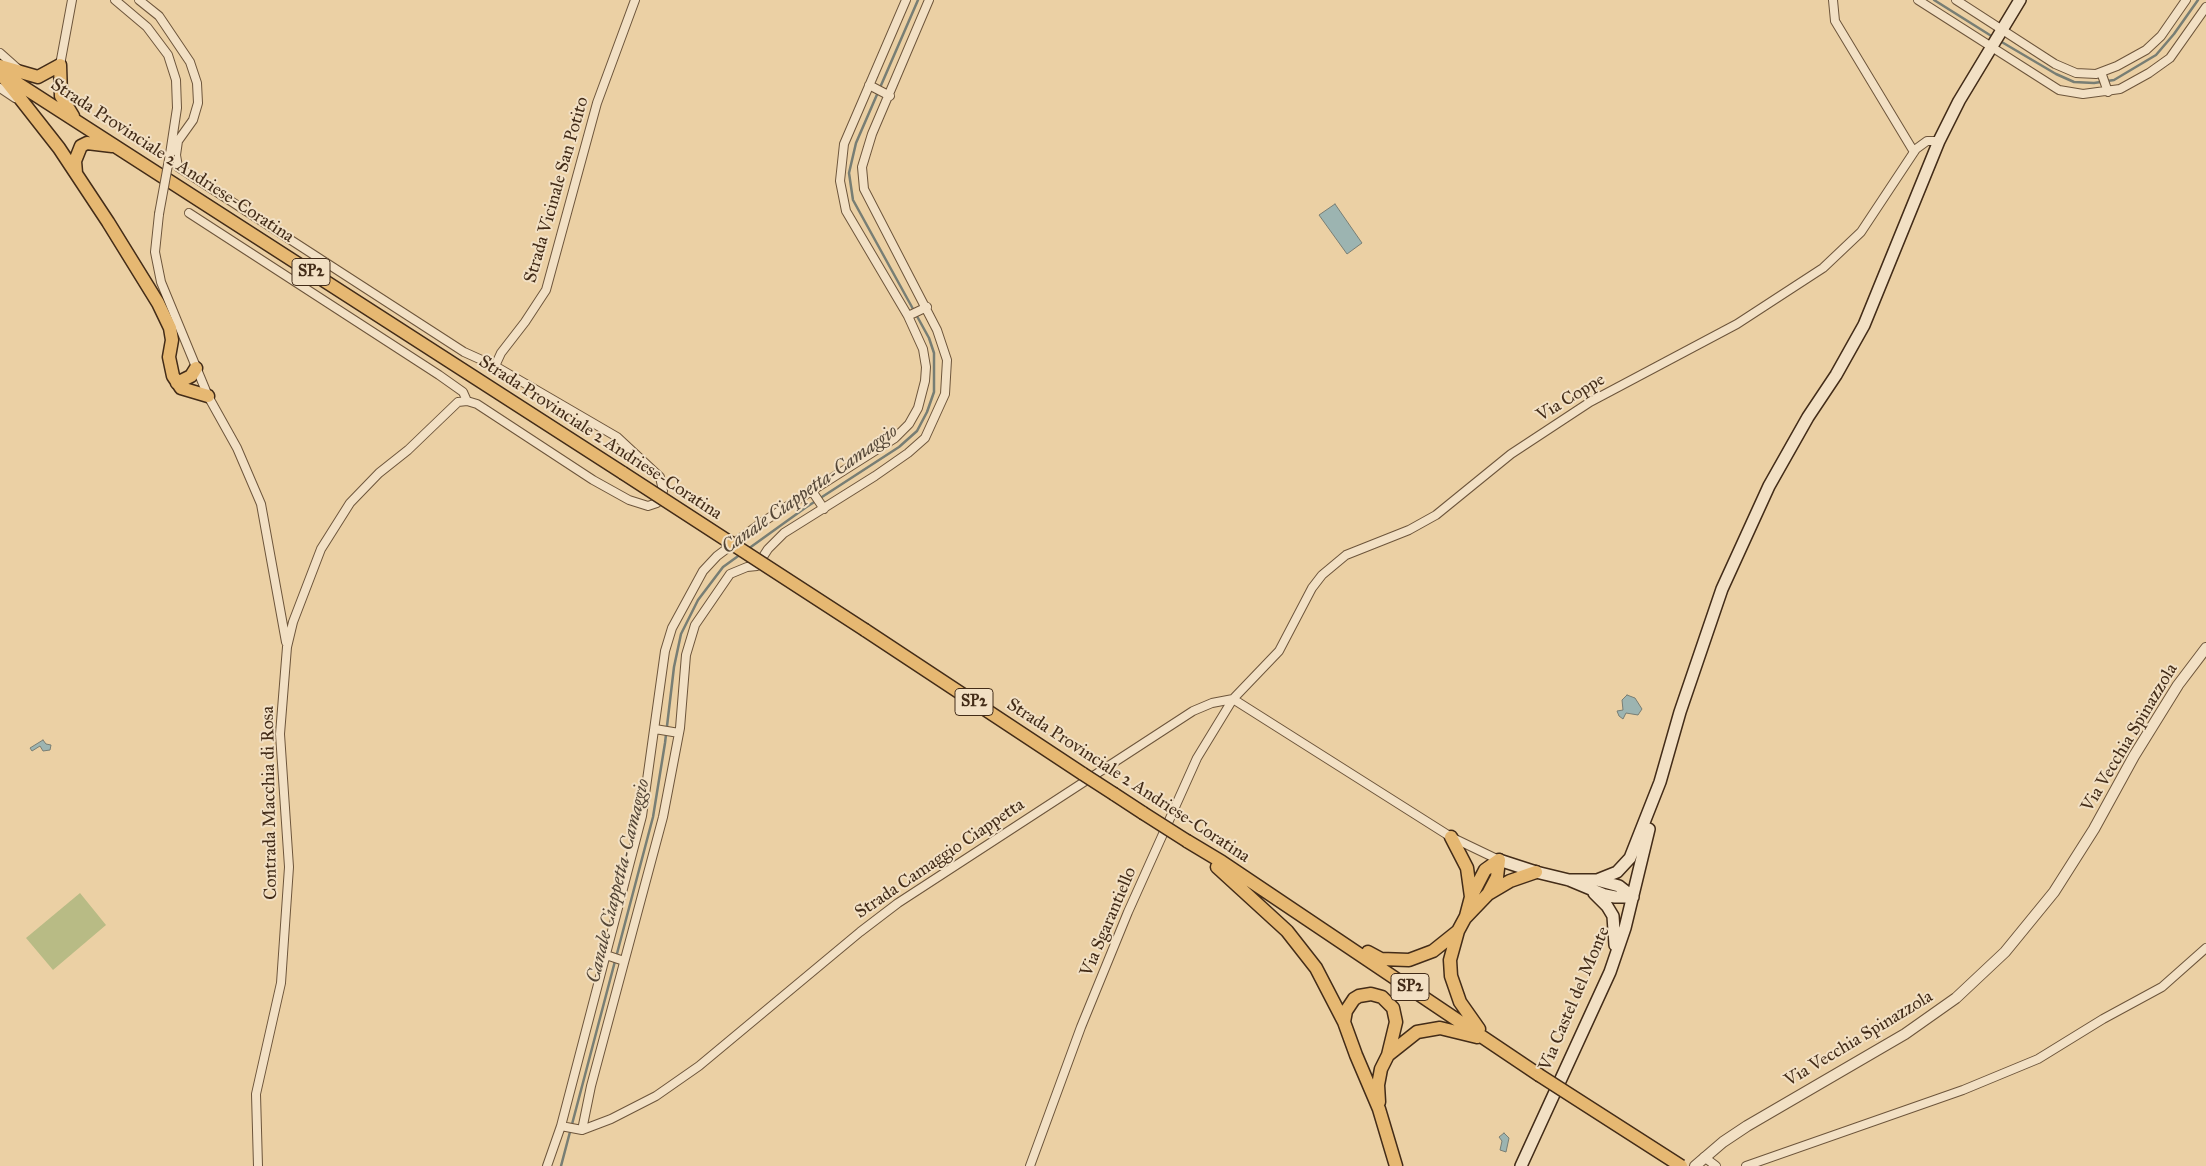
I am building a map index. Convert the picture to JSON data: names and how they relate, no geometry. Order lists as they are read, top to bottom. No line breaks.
{"streets":{"main road":["Strada Provinciale 2 Andriese-Coratina","SP2","Via Castel del Monte"],"street":["Strada Vicinale San Potito","Via Coppe","Via Vecchia Spinazzola","Contrada Macchia di Rosa","Strada Camaggio Ciappetta","Via Sgarantiello"]},"crossings":[["Via Coppe","Strada Camaggio Ciappetta"],["Via Coppe","Via Sgarantiello"],["Strada Camaggio Ciappetta","Via Sgarantiello"]],"water":["Canale Ciappetta-Camaggio"]}
